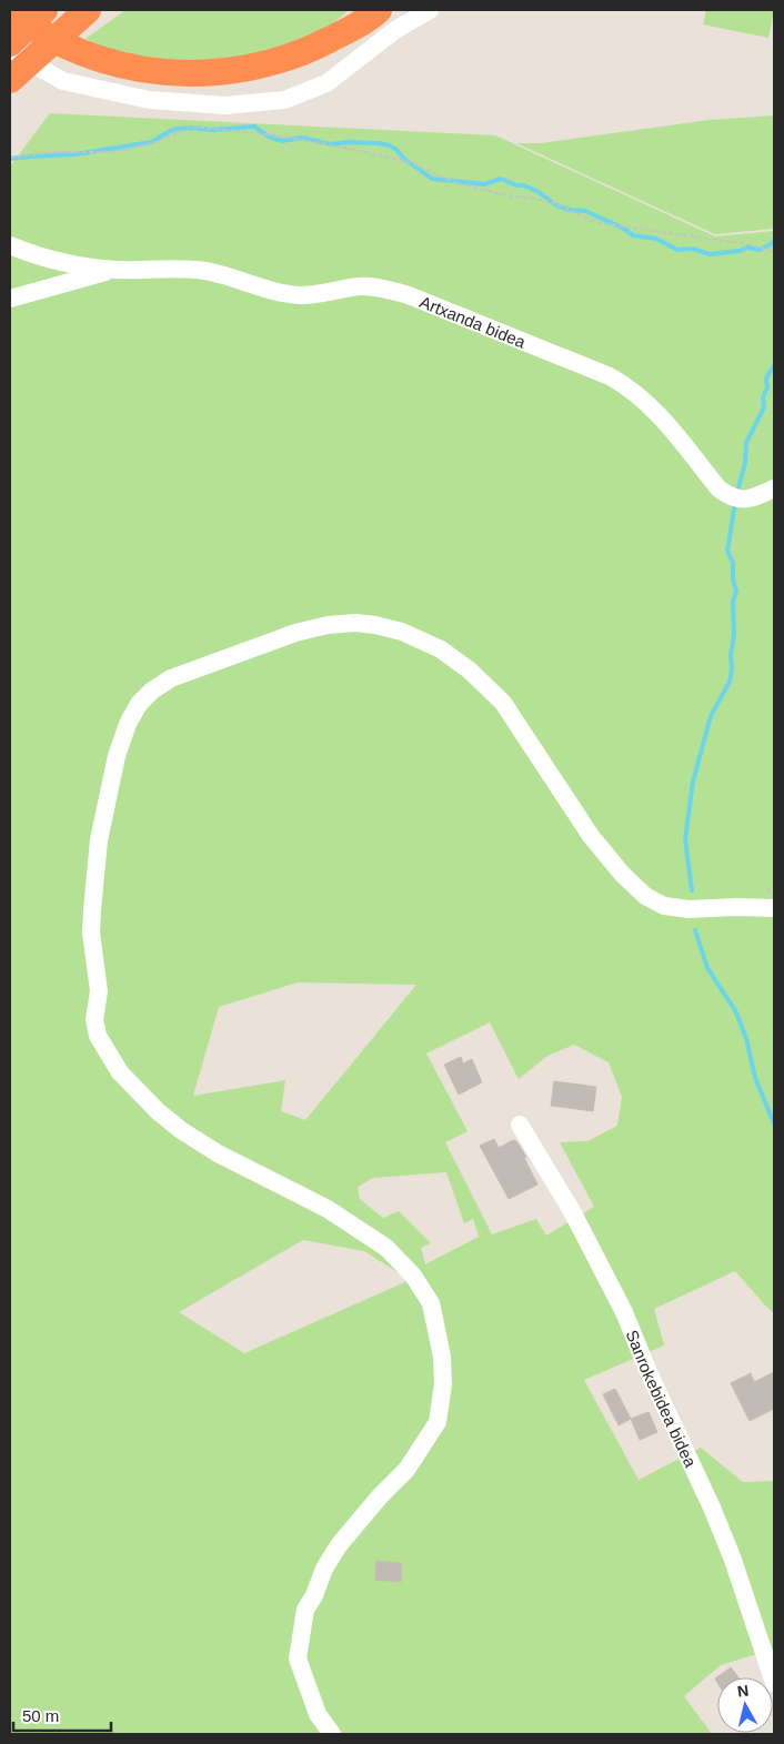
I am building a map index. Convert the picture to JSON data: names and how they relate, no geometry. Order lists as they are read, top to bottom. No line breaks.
{"streets":{"street":["Artxanda bidea","Sanrokebidea bidea"]},"scale_bar":"50 m","north":"top"}
